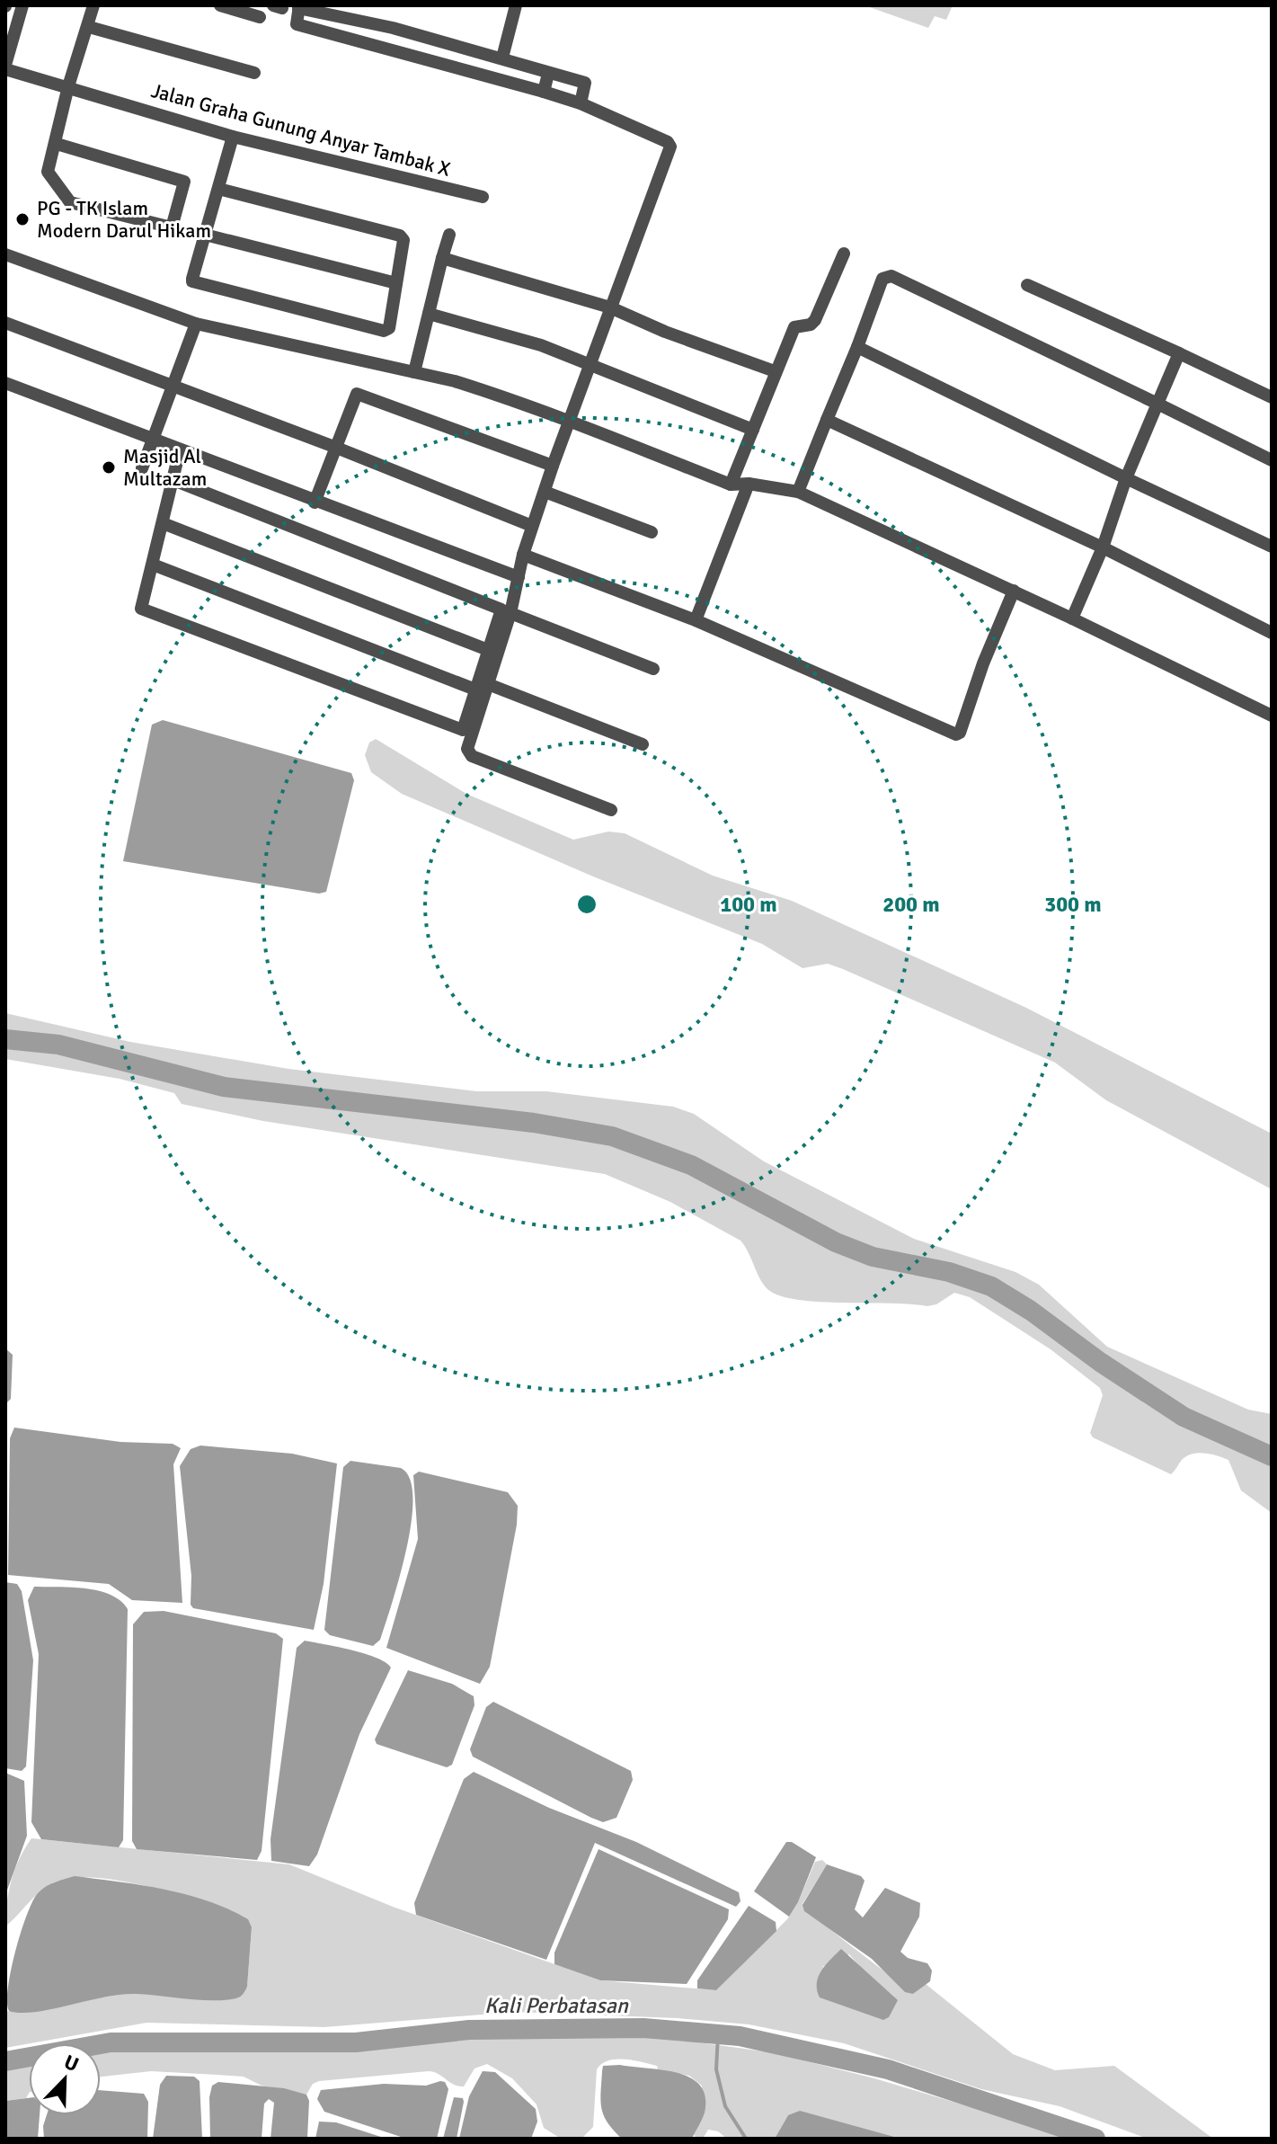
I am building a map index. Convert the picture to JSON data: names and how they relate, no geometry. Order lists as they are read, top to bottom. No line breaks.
{"streets":{"street":["Jalan Graha Gunung Anyar Tambak X"]},"water":["Kali Perbatasan"],"places":["PG - TK Islam Modern Darul Hikam","Masjid Al Multazam"],"north":"top right","rings":["100 m","200 m","300 m"]}
